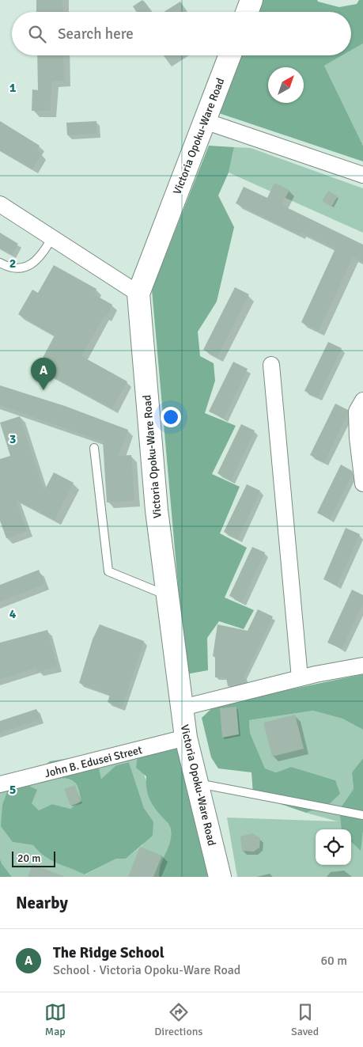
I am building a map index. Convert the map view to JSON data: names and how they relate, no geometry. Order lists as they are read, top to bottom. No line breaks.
{"streets":{"main road":["Victoria Opoku-Ware Road"],"street":["John B. Edusei Street"]},"crossings":[["Victoria Opoku-Ware Road","John B. Edusei Street"]],"scale_bar":"20 m","north":"top right","page":{"search":"Search here","pins":"A","scale":"20 m","heading":"Nearby","list":[{"mark":"A","name":"The Ridge School","note":"School · Victoria Opoku-Ware Road","value":"60 m"}],"nav":["Map","Directions","Saved"]},"grid":{"rows":["1","2","3","4","5"]}}
